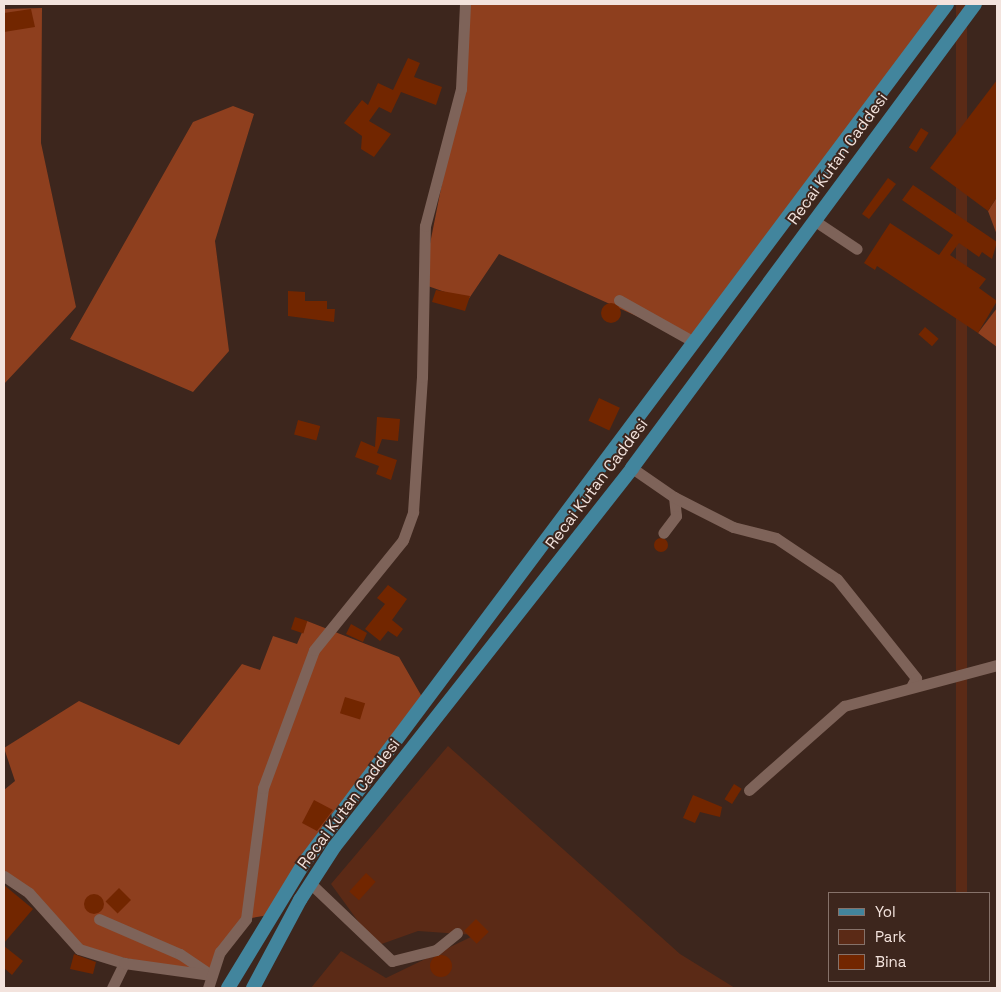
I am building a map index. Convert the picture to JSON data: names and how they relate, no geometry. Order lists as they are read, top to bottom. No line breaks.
{"streets":{"main road":["Recai Kutan Caddesi"]},"legend":["Yol","Park","Bina"]}
